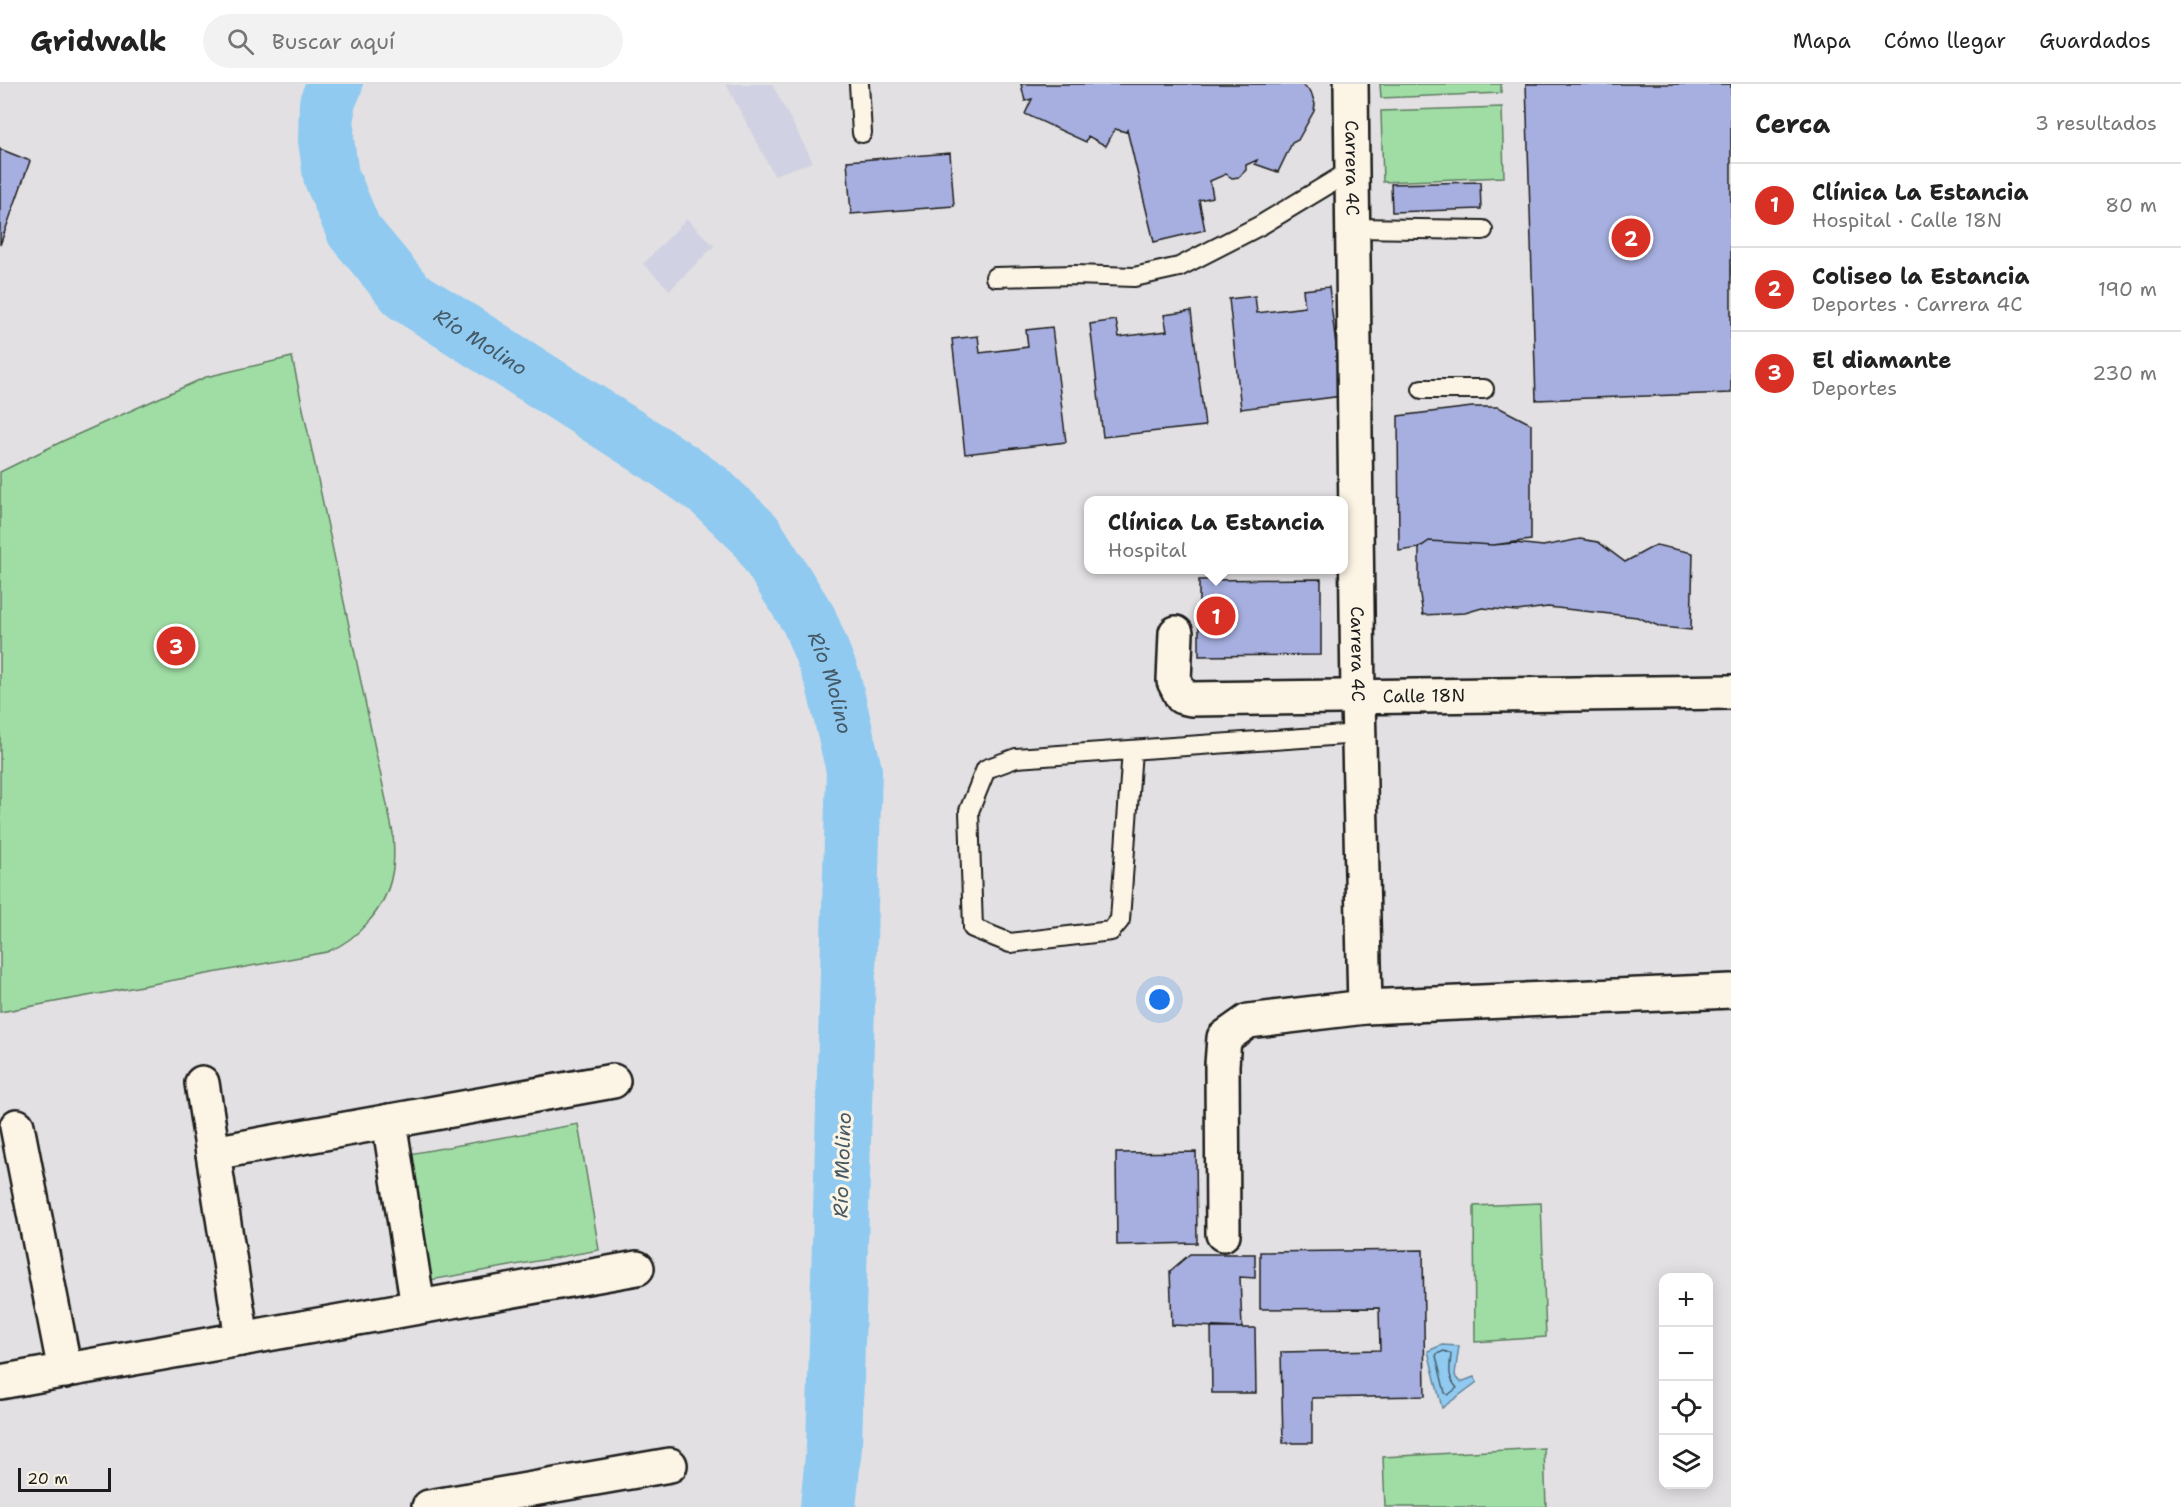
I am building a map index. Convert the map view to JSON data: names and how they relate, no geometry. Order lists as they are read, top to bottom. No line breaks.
{"streets":{"street":["Carrera 4C","Calle 18N"]},"crossings":[["Carrera 4C","Calle 18N"]],"water":["Río Molino"],"scale_bar":"20 m","page":{"header":"Gridwalk","search":"Buscar aquí","nav":["Mapa","Cómo llegar","Guardados"],"heading":["Cerca","3 resultados"],"list":[{"mark":"1","name":"Clínica La Estancia","note":"Hospital · Calle 18N","value":"80 m"},{"mark":"2","name":"Coliseo la Estancia","note":"Deportes · Carrera 4C","value":"190 m"},{"mark":"3","name":"El diamante","note":"Deportes","value":"230 m"}],"pins":["2","1","3"],"popup":["Clínica La Estancia","Hospital"],"map_buttons":["+","−"],"scale":"20 m"}}
